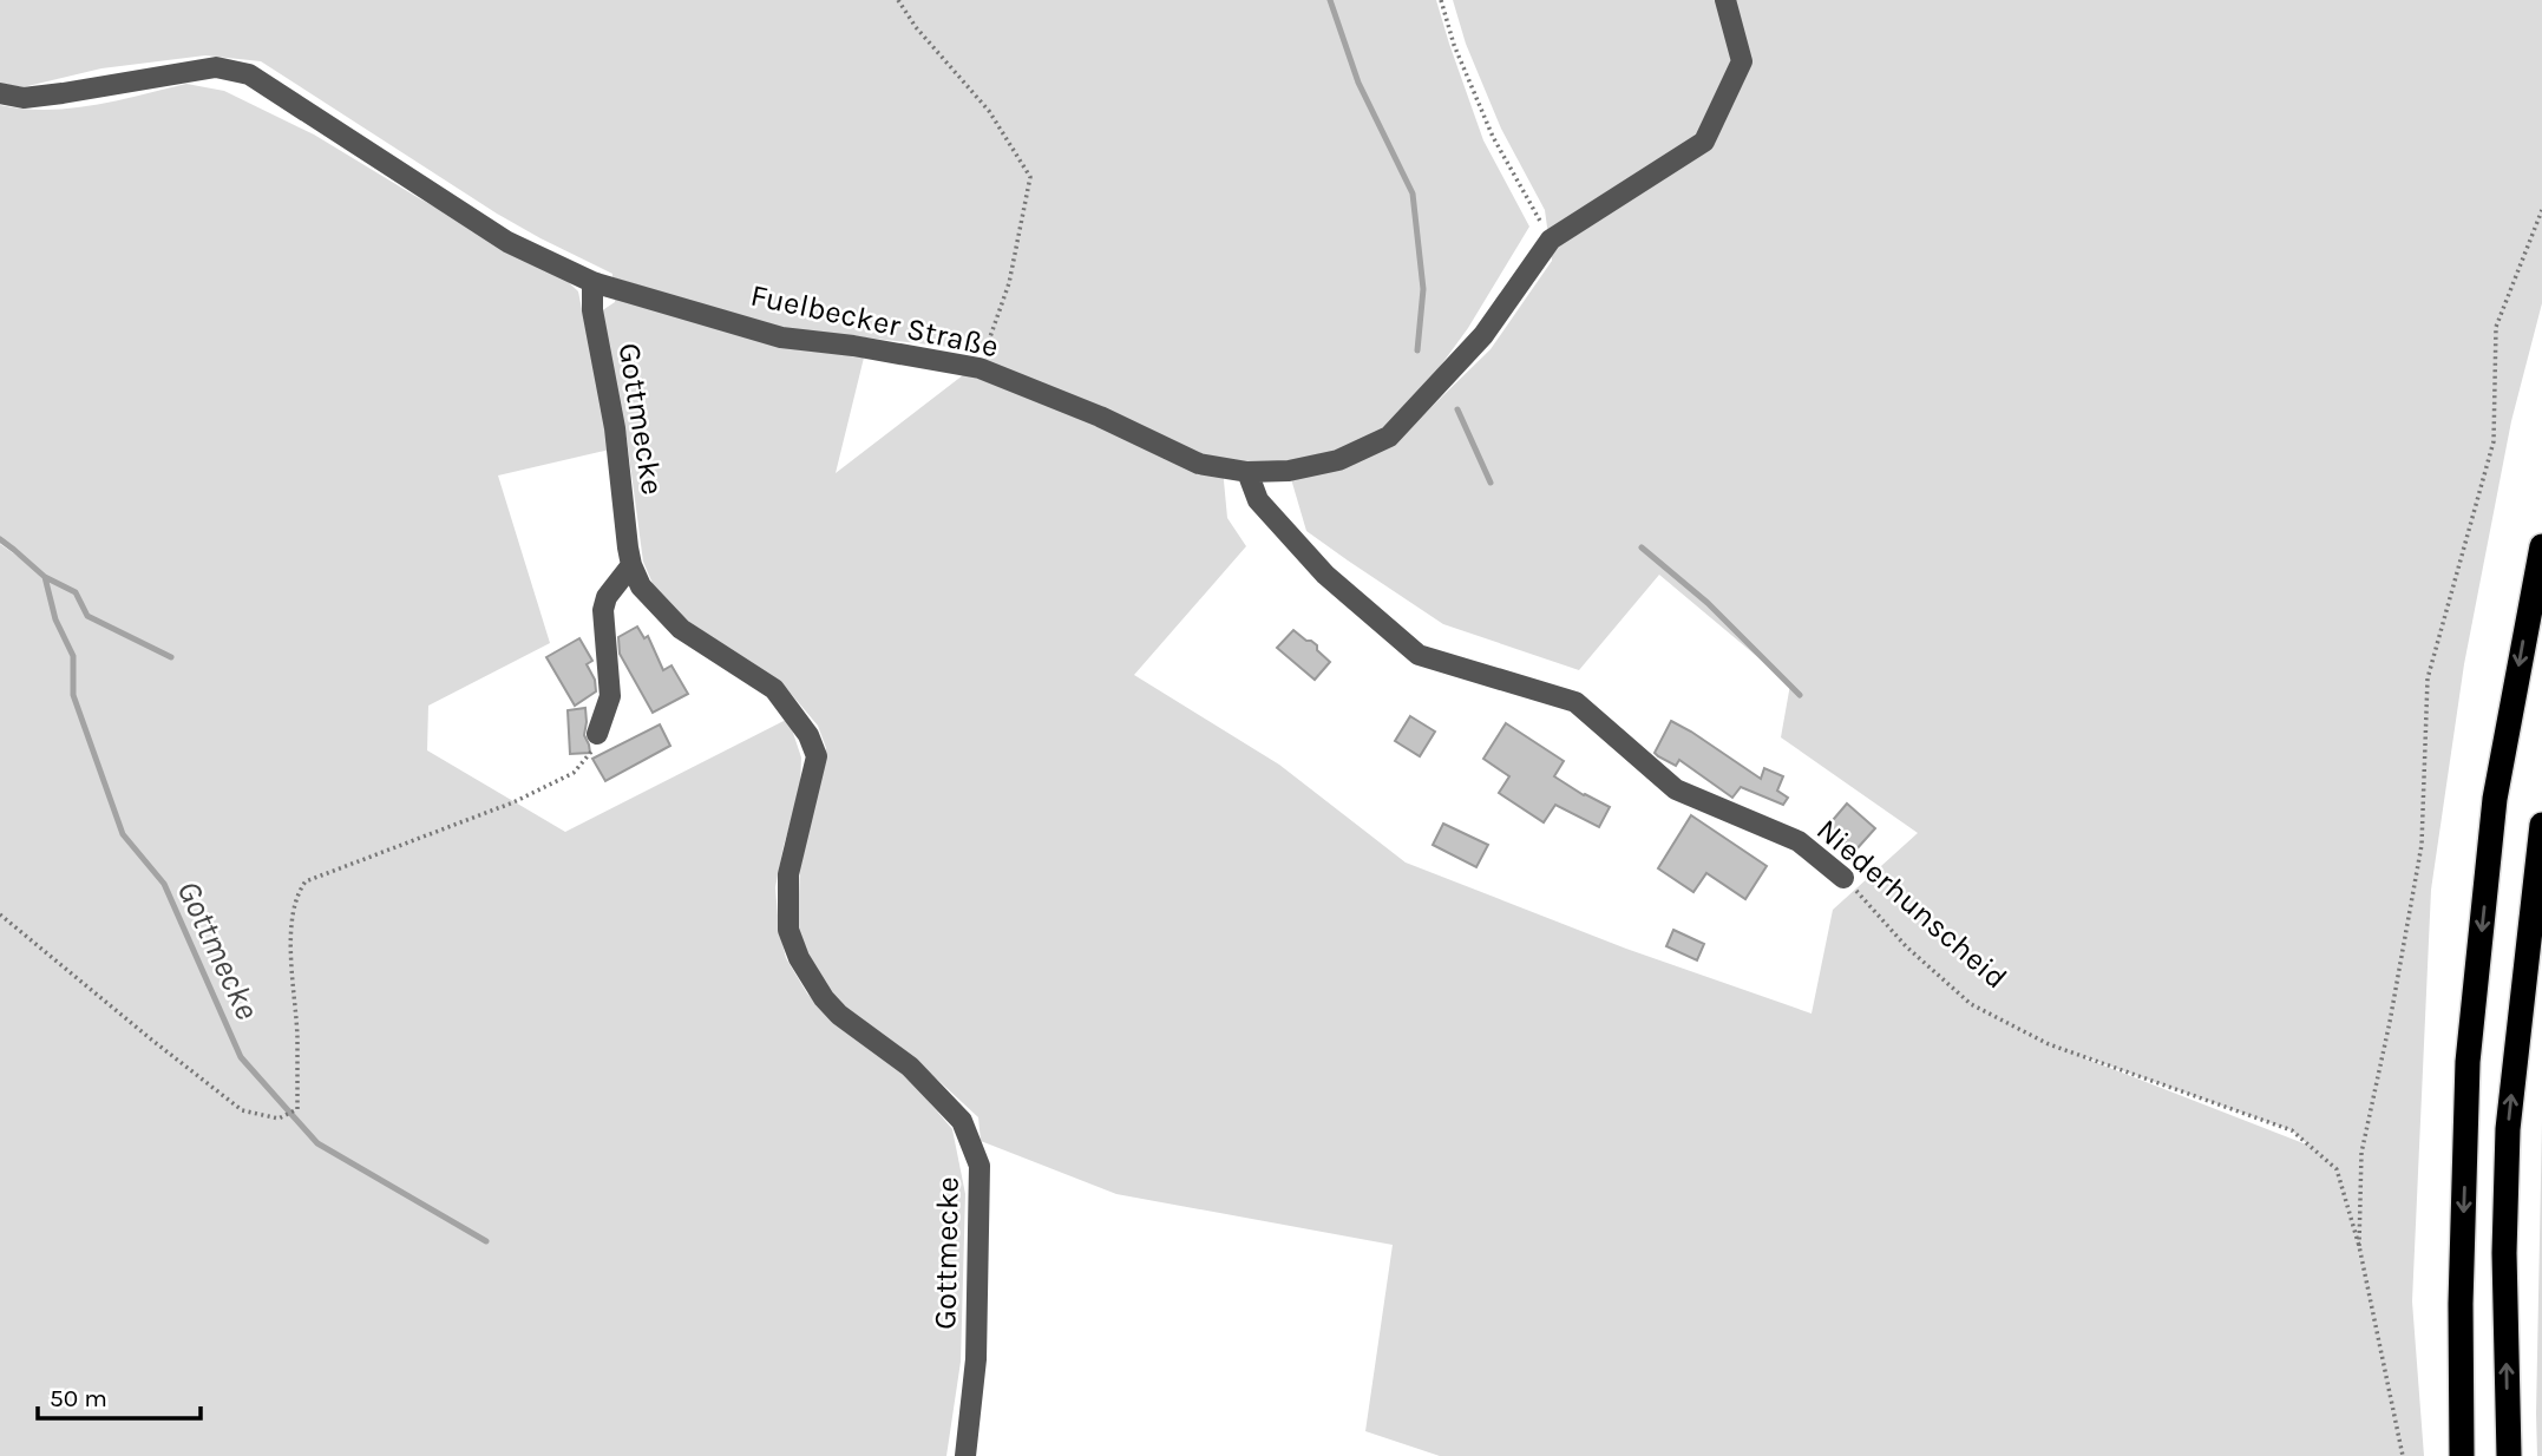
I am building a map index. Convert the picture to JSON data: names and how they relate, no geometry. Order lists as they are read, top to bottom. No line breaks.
{"streets":{"street":["Fuelbecker Straße","Gottmecke","Niederhunscheid"]},"crossings":[["Fuelbecker Straße","Gottmecke"],["Fuelbecker Straße","Niederhunscheid"]],"water":["Gottmecke"],"scale_bar":"50 m"}
